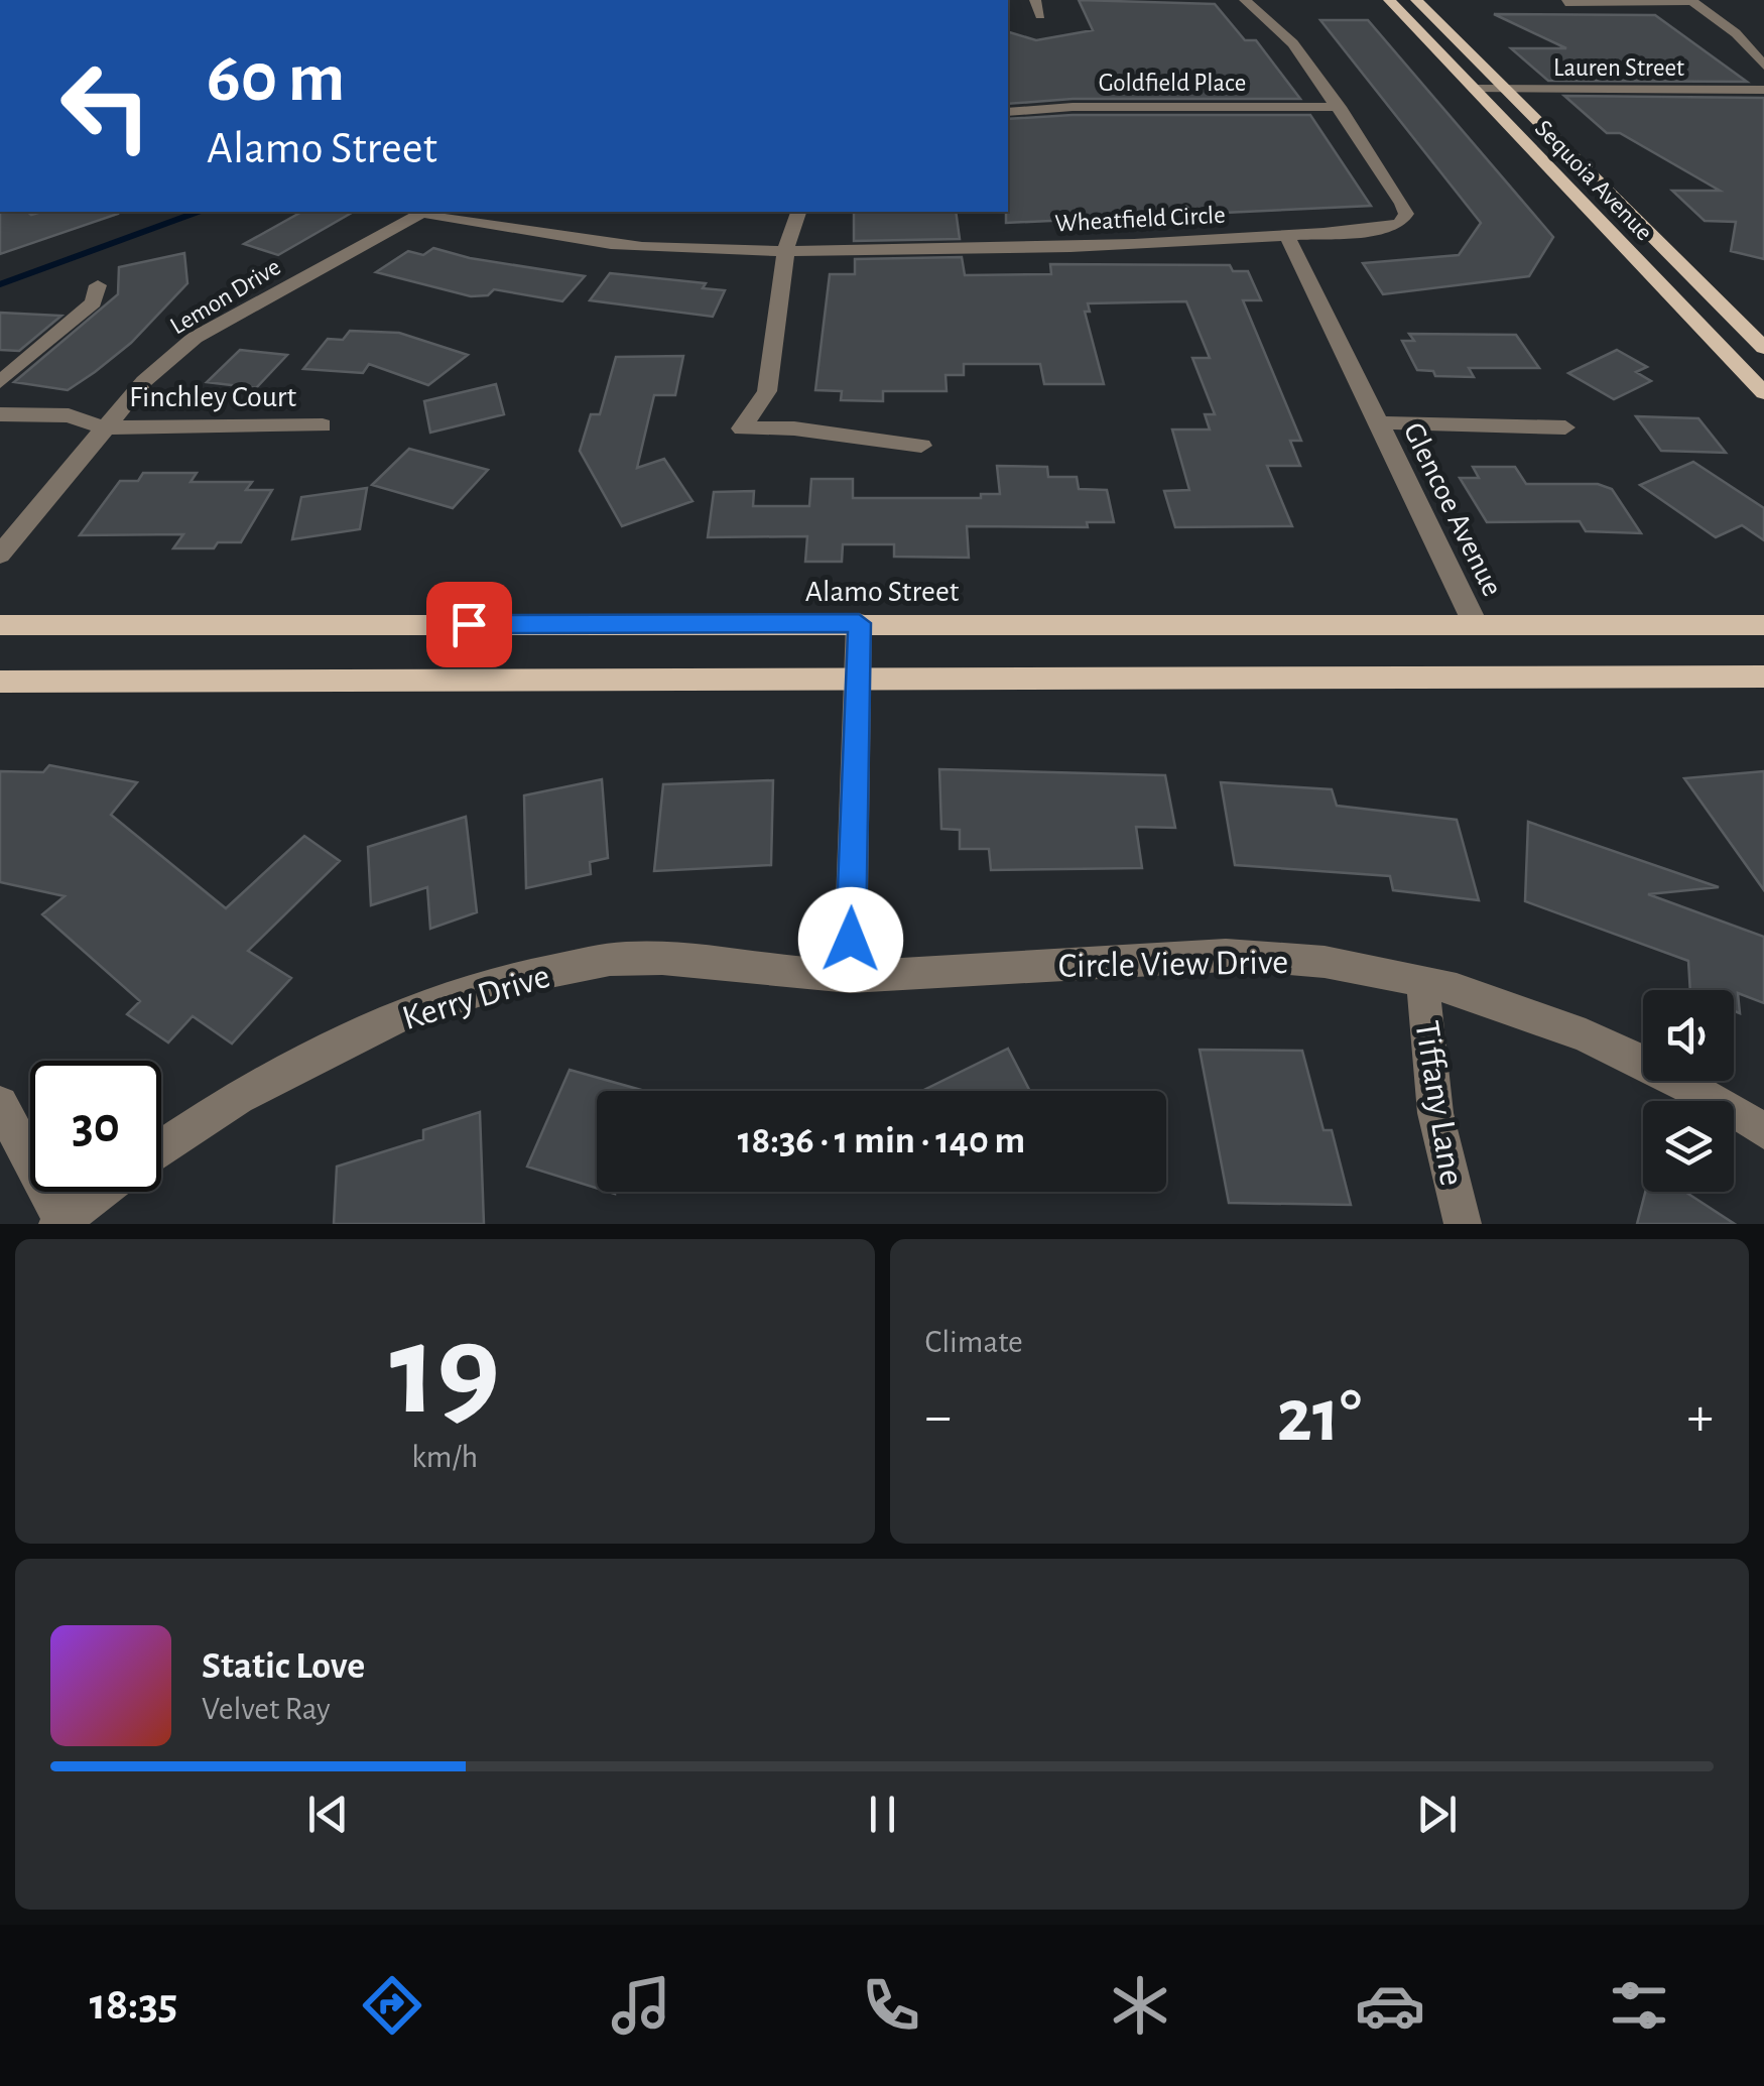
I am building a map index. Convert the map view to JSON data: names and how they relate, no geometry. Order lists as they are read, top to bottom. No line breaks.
{"streets":{"main road":["Sequoia Avenue","Alamo Street"],"street":["Lauren Street","Goldfield Place","Wheatfield Circle","Lemon Drive","Finchley Court","Glencoe Avenue","Circle View Drive","Kerry Drive","Tiffany Lane"]},"crossings":[["Lauren Street","Sequoia Avenue"],["Goldfield Place","Wheatfield Circle"],["Wheatfield Circle","Glencoe Avenue"],["Lemon Drive","Finchley Court"],["Glencoe Avenue","Alamo Street"],["Circle View Drive","Kerry Drive"],["Circle View Drive","Tiffany Lane"]],"page":{"turn":["60 m","Alamo Street"],"limit":"30","trip":"18:36 · 1 min · 140 m","tile":[["19","km/h"],"Climate"],"heat":["−","21°","+"],"song":["Static Love","Velvet Ray"],"tabs":"18:35"}}
